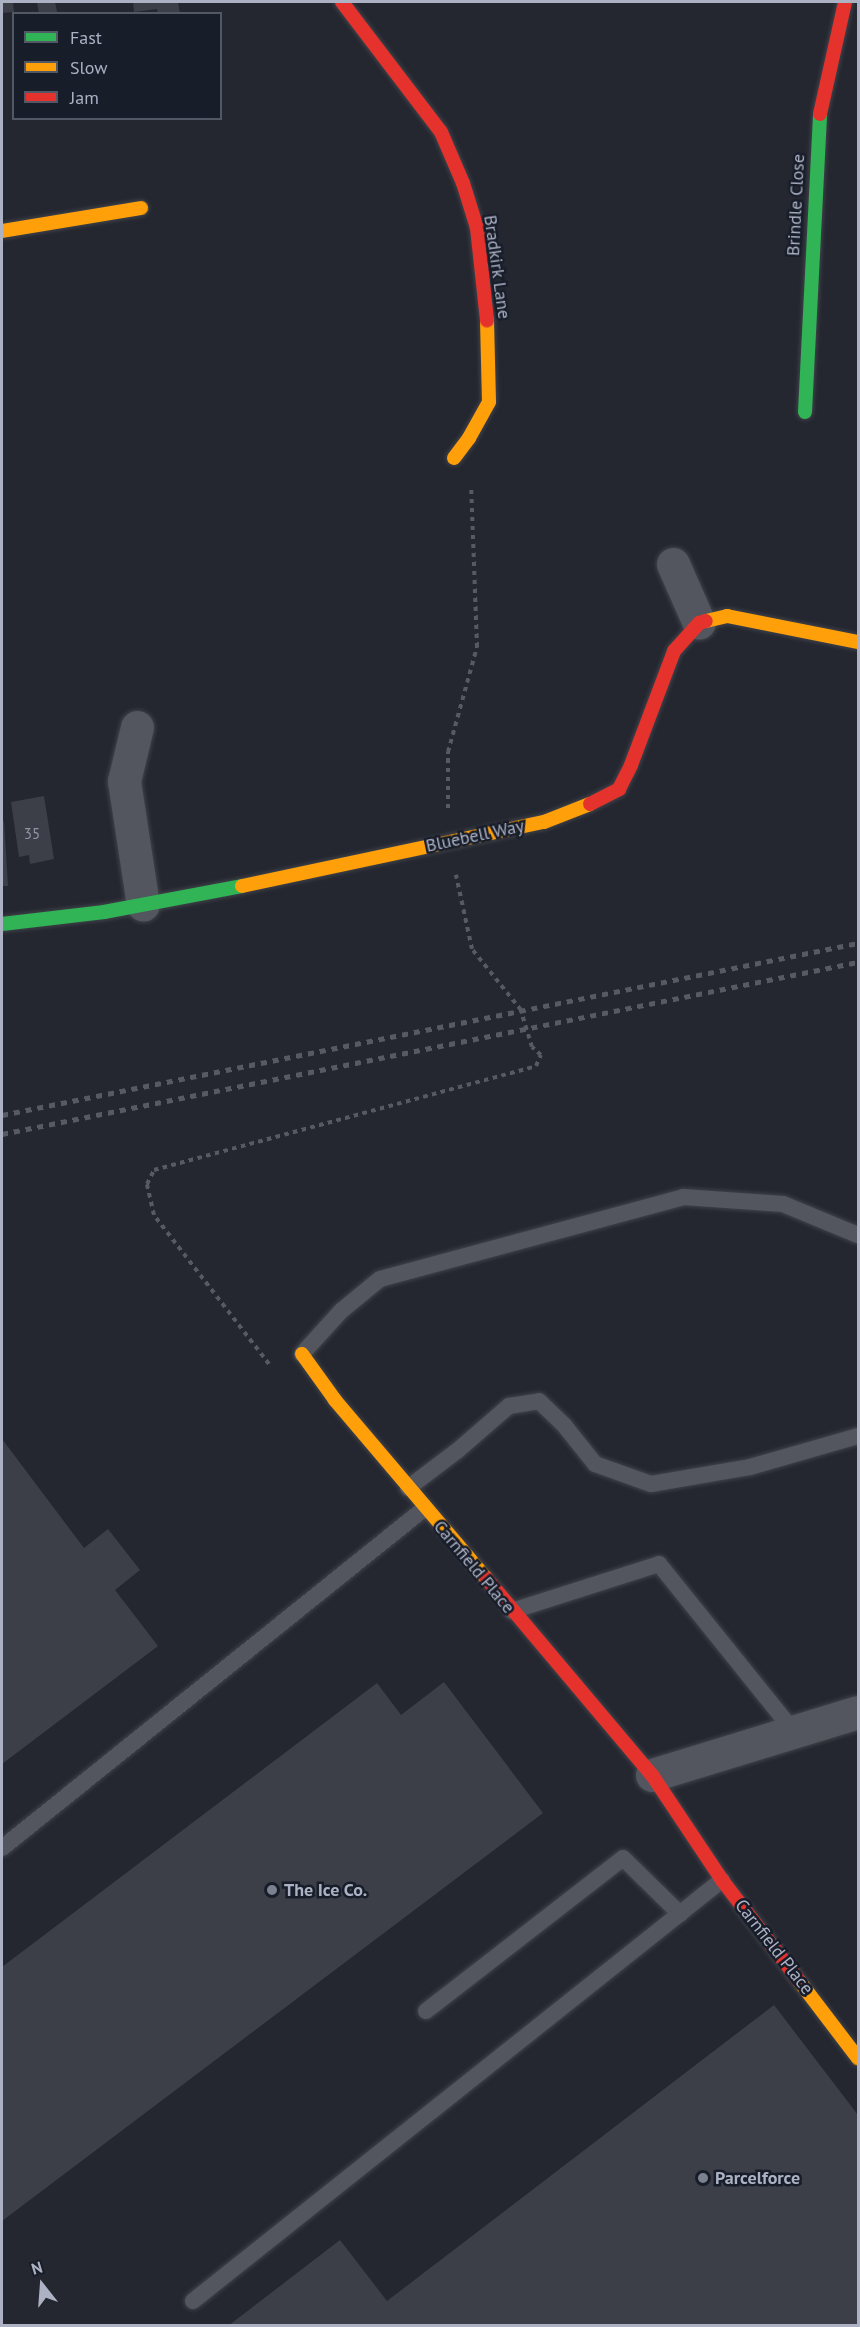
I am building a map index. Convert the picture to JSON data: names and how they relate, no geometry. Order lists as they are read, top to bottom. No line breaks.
{"streets":{"street":["Brindle Close","Bradkirk Lane","Bluebell Way","Carnfield Place"]},"places":["The Ice Co.","Parcelforce"],"house_numbers":["35"],"legend":["Fast","Slow","Jam"],"north":"top"}
